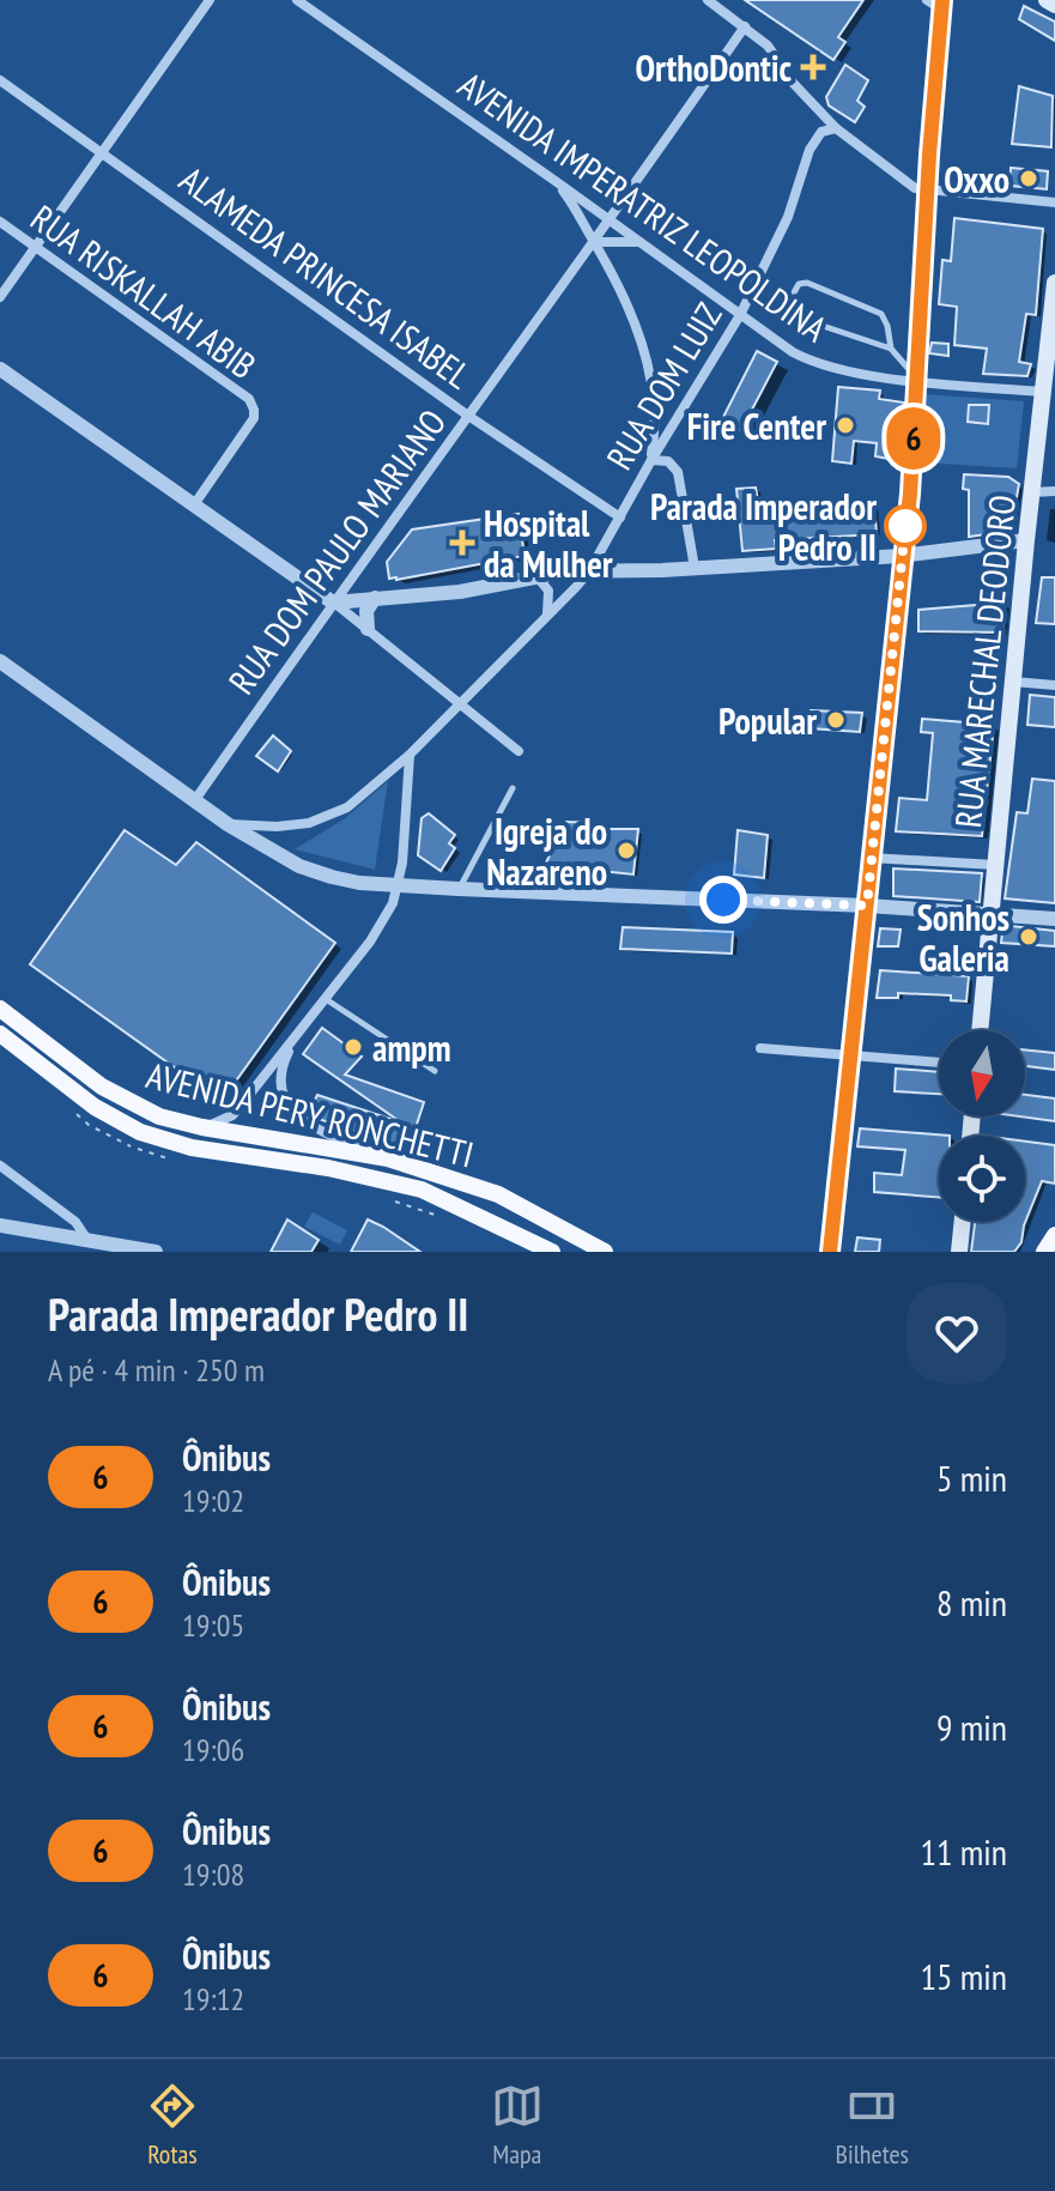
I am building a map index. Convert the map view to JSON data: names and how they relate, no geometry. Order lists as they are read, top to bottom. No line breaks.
{"streets":{"main road":["RUA MARECHAL DEODORO","AVENIDA PERY RONCHETTI"],"street":["AVENIDA IMPERATRIZ LEOPOLDINA","ALAMEDA PRINCESA ISABEL","RUA RISKALLAH ABIB","RUA DOM LUIZ","RUA DOM PAULO MARIANO"]},"crossings":[["AVENIDA IMPERATRIZ LEOPOLDINA","RUA DOM LUIZ"],["AVENIDA IMPERATRIZ LEOPOLDINA","RUA DOM PAULO MARIANO"],["AVENIDA IMPERATRIZ LEOPOLDINA","RUA MARECHAL DEODORO"],["ALAMEDA PRINCESA ISABEL","RUA DOM LUIZ"],["ALAMEDA PRINCESA ISABEL","RUA DOM PAULO MARIANO"]],"places":{"health":["OrthoDontic","Hospital da Mulher"],"other":["Oxxo","Fire Center","Parada Imperador Pedro II","Popular","Igreja do Nazareno","Sonhos Galeria","ampm"]},"lines":["bus line 6"],"north":"bottom","page":{"on_map":"6","heading":["Parada Imperador Pedro II","A pé · 4 min · 250 m"],"list":[{"mark":"6","name":"Ônibus","note":"19:02","value":"5 min"},{"mark":"6","name":"Ônibus","note":"19:05","value":"8 min"},{"mark":"6","name":"Ônibus","note":"19:06","value":"9 min"},{"mark":"6","name":"Ônibus","note":"19:08","value":"11 min"},{"mark":"6","name":"Ônibus","note":"19:12","value":"15 min"}],"tabs":["Rotas","Mapa","Bilhetes"]}}
